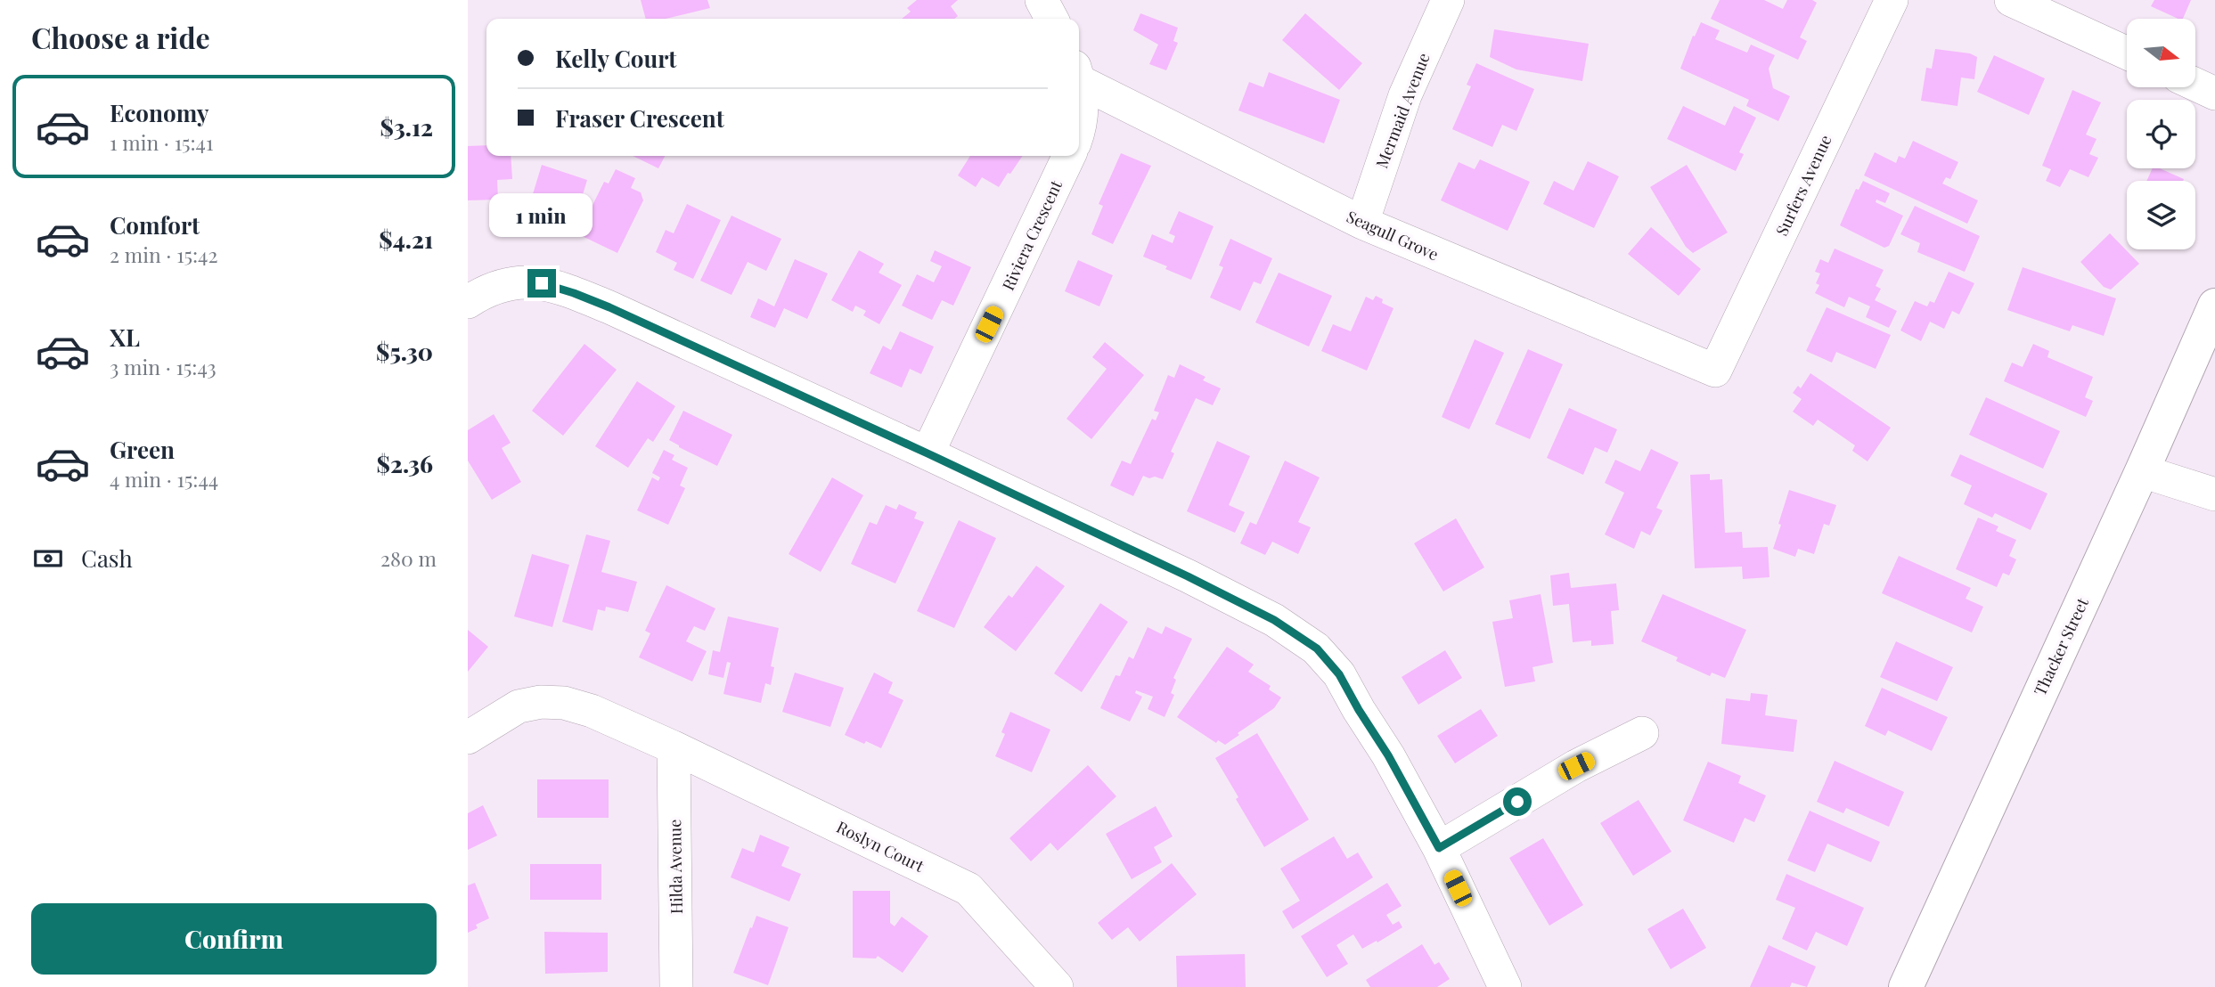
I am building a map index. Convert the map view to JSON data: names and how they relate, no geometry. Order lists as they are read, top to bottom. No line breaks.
{"streets":{"street":["Mermaid Avenue","Surfers Avenue","Riviera Crescent","Seagull Grove","Thacker Street","Roslyn Court","Hilda Avenue"]},"crossings":[["Mermaid Avenue","Seagull Grove"],["Surfers Avenue","Seagull Grove"],["Roslyn Court","Hilda Avenue"]],"north":"right","page":{"heading":"Choose a ride","banner":["Kelly Court","Fraser Crescent"],"list":[{"name":"Economy","note":"1 min · 15:41","value":"$3.12"},{"name":"Comfort","note":"2 min · 15:42","value":"$4.21"},{"name":"XL","note":"3 min · 15:43","value":"$5.30"},{"name":"Green","note":"4 min · 15:44","value":"$2.36"}],"bubble":"1 min","pay":["Cash","280 m"],"buttons":"Confirm"}}
